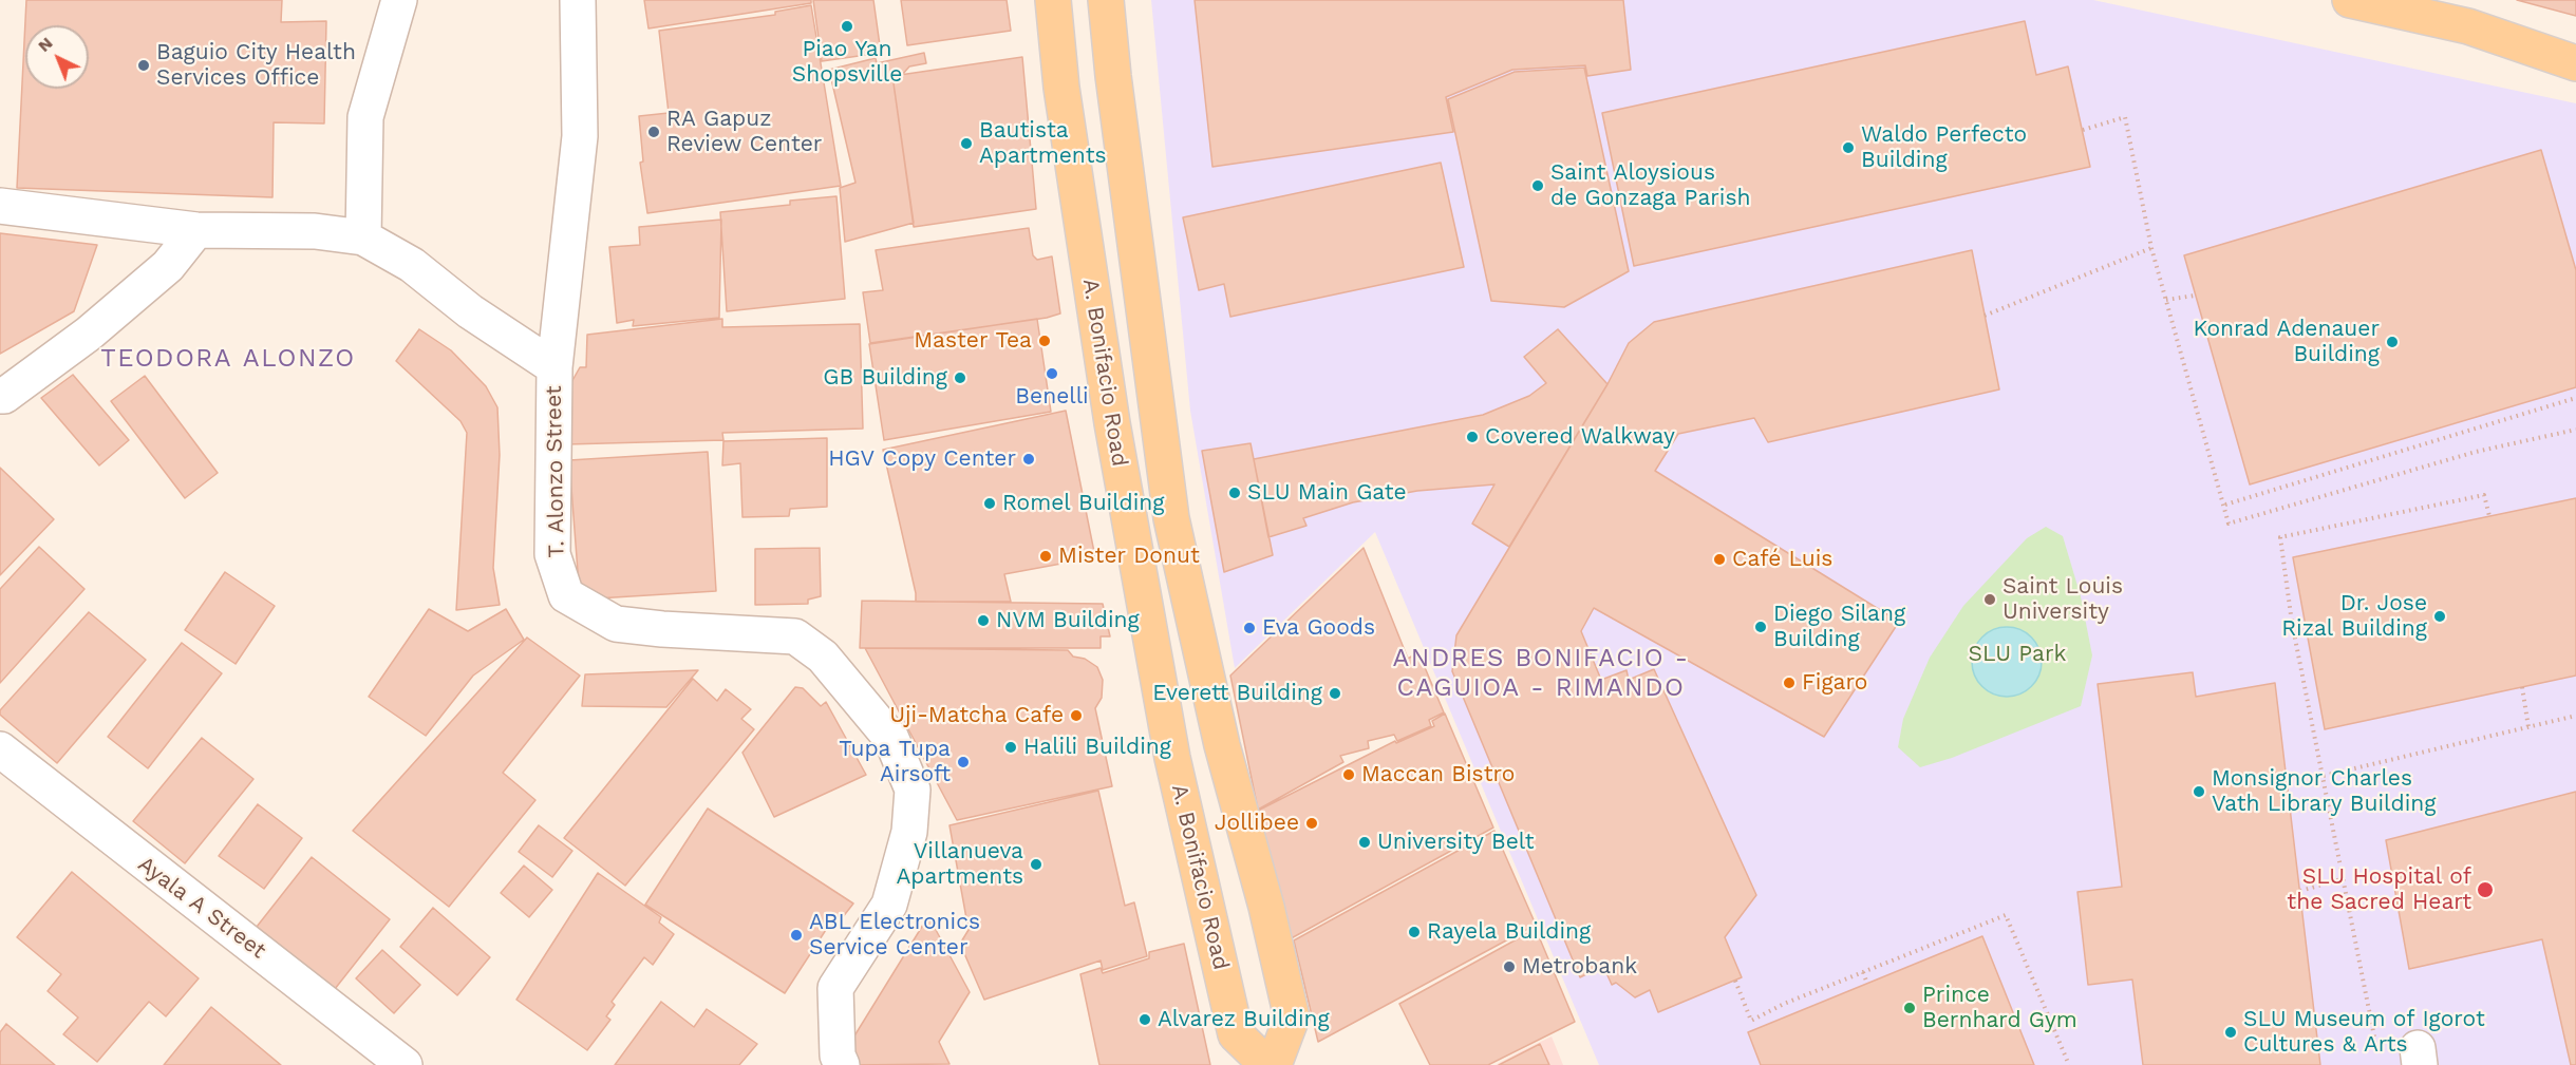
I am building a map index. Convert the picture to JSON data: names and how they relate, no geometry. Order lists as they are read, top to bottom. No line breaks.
{"streets":{"main road":["A. Bonifacio Road"],"street":["T. Alonzo Street","Ayala A Street"]},"districts":["TEODORA ALONZO","ANDRES BONIFACIO - CAGUIOA - RIMANDO"],"parks":["SLU Park"],"places":["Piao Yan Shopsville","Baguio City Health Services Office","RA Gapuz Review Center","Bautista Apartments","Waldo Perfecto Building","Saint Aloysious de Gonzaga Parish","Master Tea","Konrad Adenauer Building","Benelli","GB Building","Covered Walkway","HGV Copy Center","SLU Main Gate","Romel Building","Mister Donut","Café Luis","Saint Louis University","Dr. Jose Rizal Building","NVM Building","Diego Silang Building","Eva Goods","Figaro","Everett Building","Uji-Matcha Cafe","Halili Building","Tupa Tupa Airsoft","Maccan Bistro","Monsignor Charles Vath Library Building","Jollibee","University Belt","Villanueva Apartments","SLU Hospital of the Sacred Heart","Rayela Building","ABL Electronics Service Center","Metrobank","Prince Bernhard Gym","Alvarez Building","SLU Museum of Igorot Cultures & Arts"],"north":"top left"}
